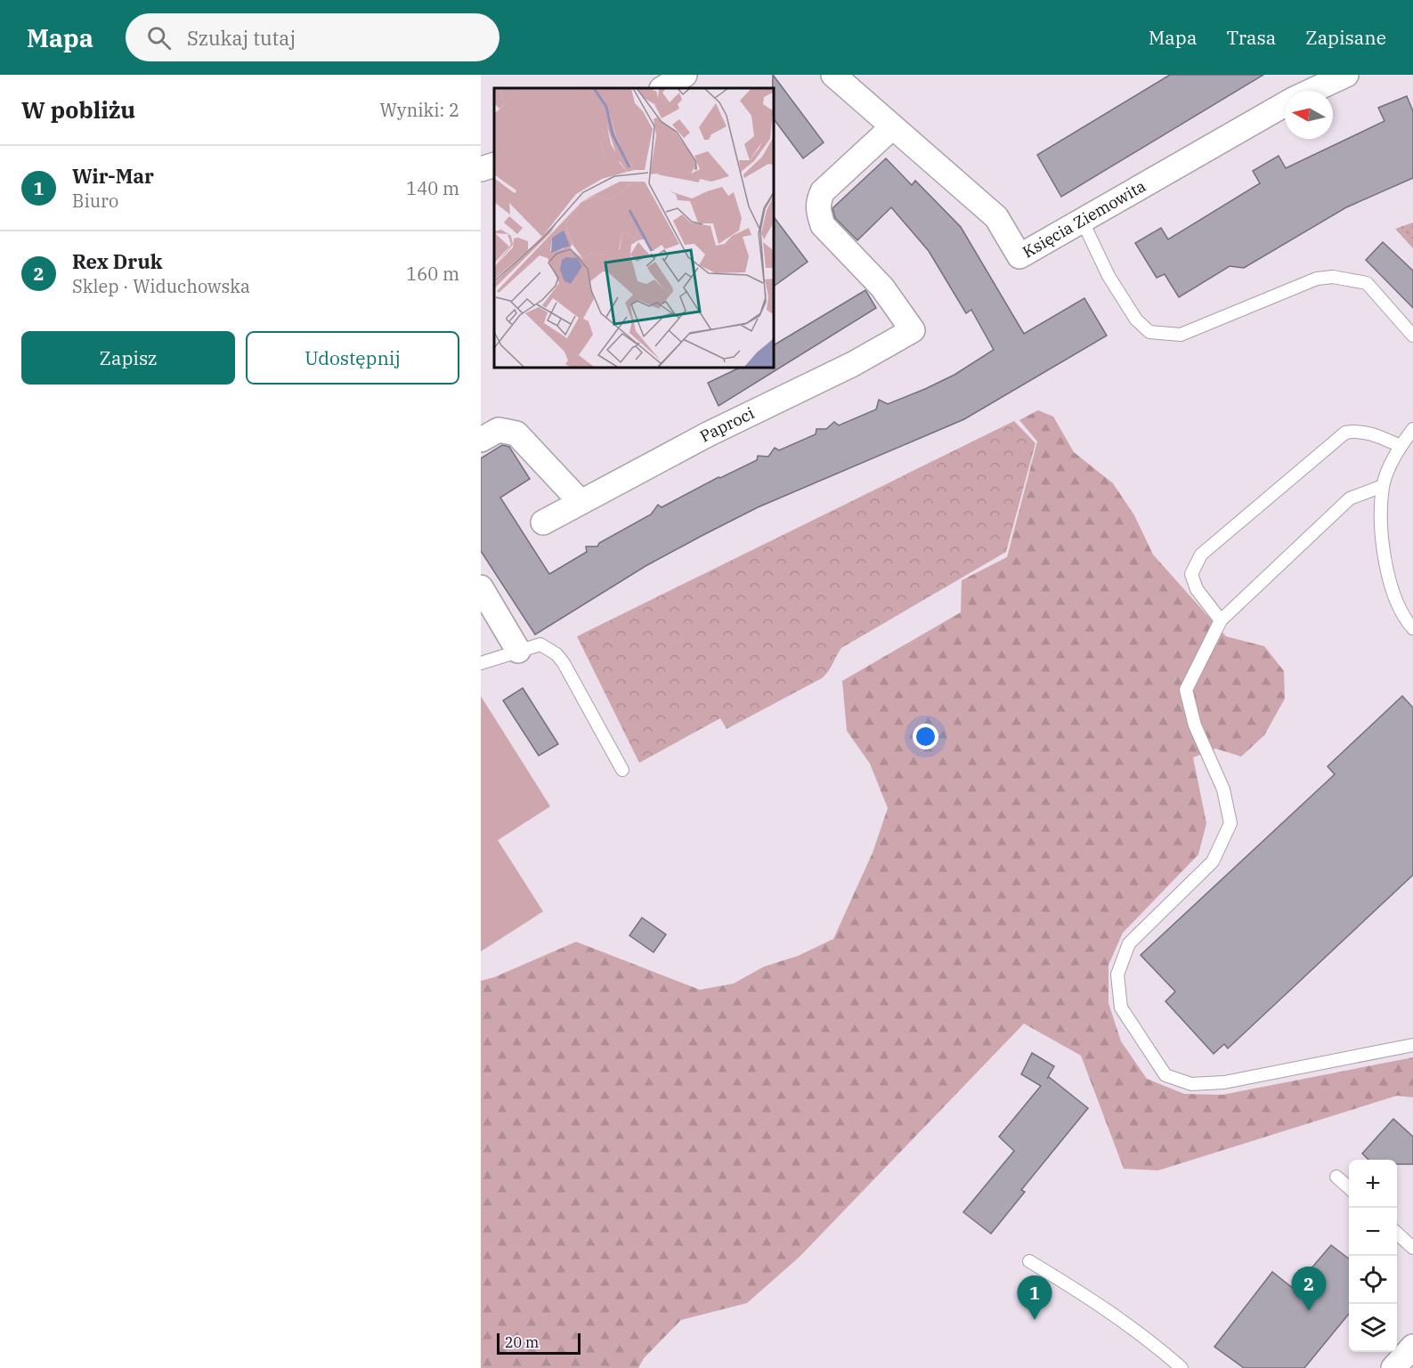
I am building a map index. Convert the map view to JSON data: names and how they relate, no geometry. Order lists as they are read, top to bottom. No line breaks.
{"streets":{"street":["Księcia Ziemowita","Paproci"]},"crossings":[["Księcia Ziemowita","Paproci"]],"scale_bar":"20 m","north":"left","page":{"header":"Mapa","search":"Szukaj tutaj","nav":["Mapa","Trasa","Zapisane"],"heading":["W pobliżu","Wyniki: 2"],"list":[{"mark":"1","name":"Wir-Mar","note":"Biuro","value":"140 m"},{"mark":"2","name":"Rex Druk","note":"Sklep · Widuchowska","value":"160 m"}],"buttons":["Zapisz","Udostępnij"],"map_buttons":["+","−"],"pins":["2","1"],"scale":"20 m"}}
